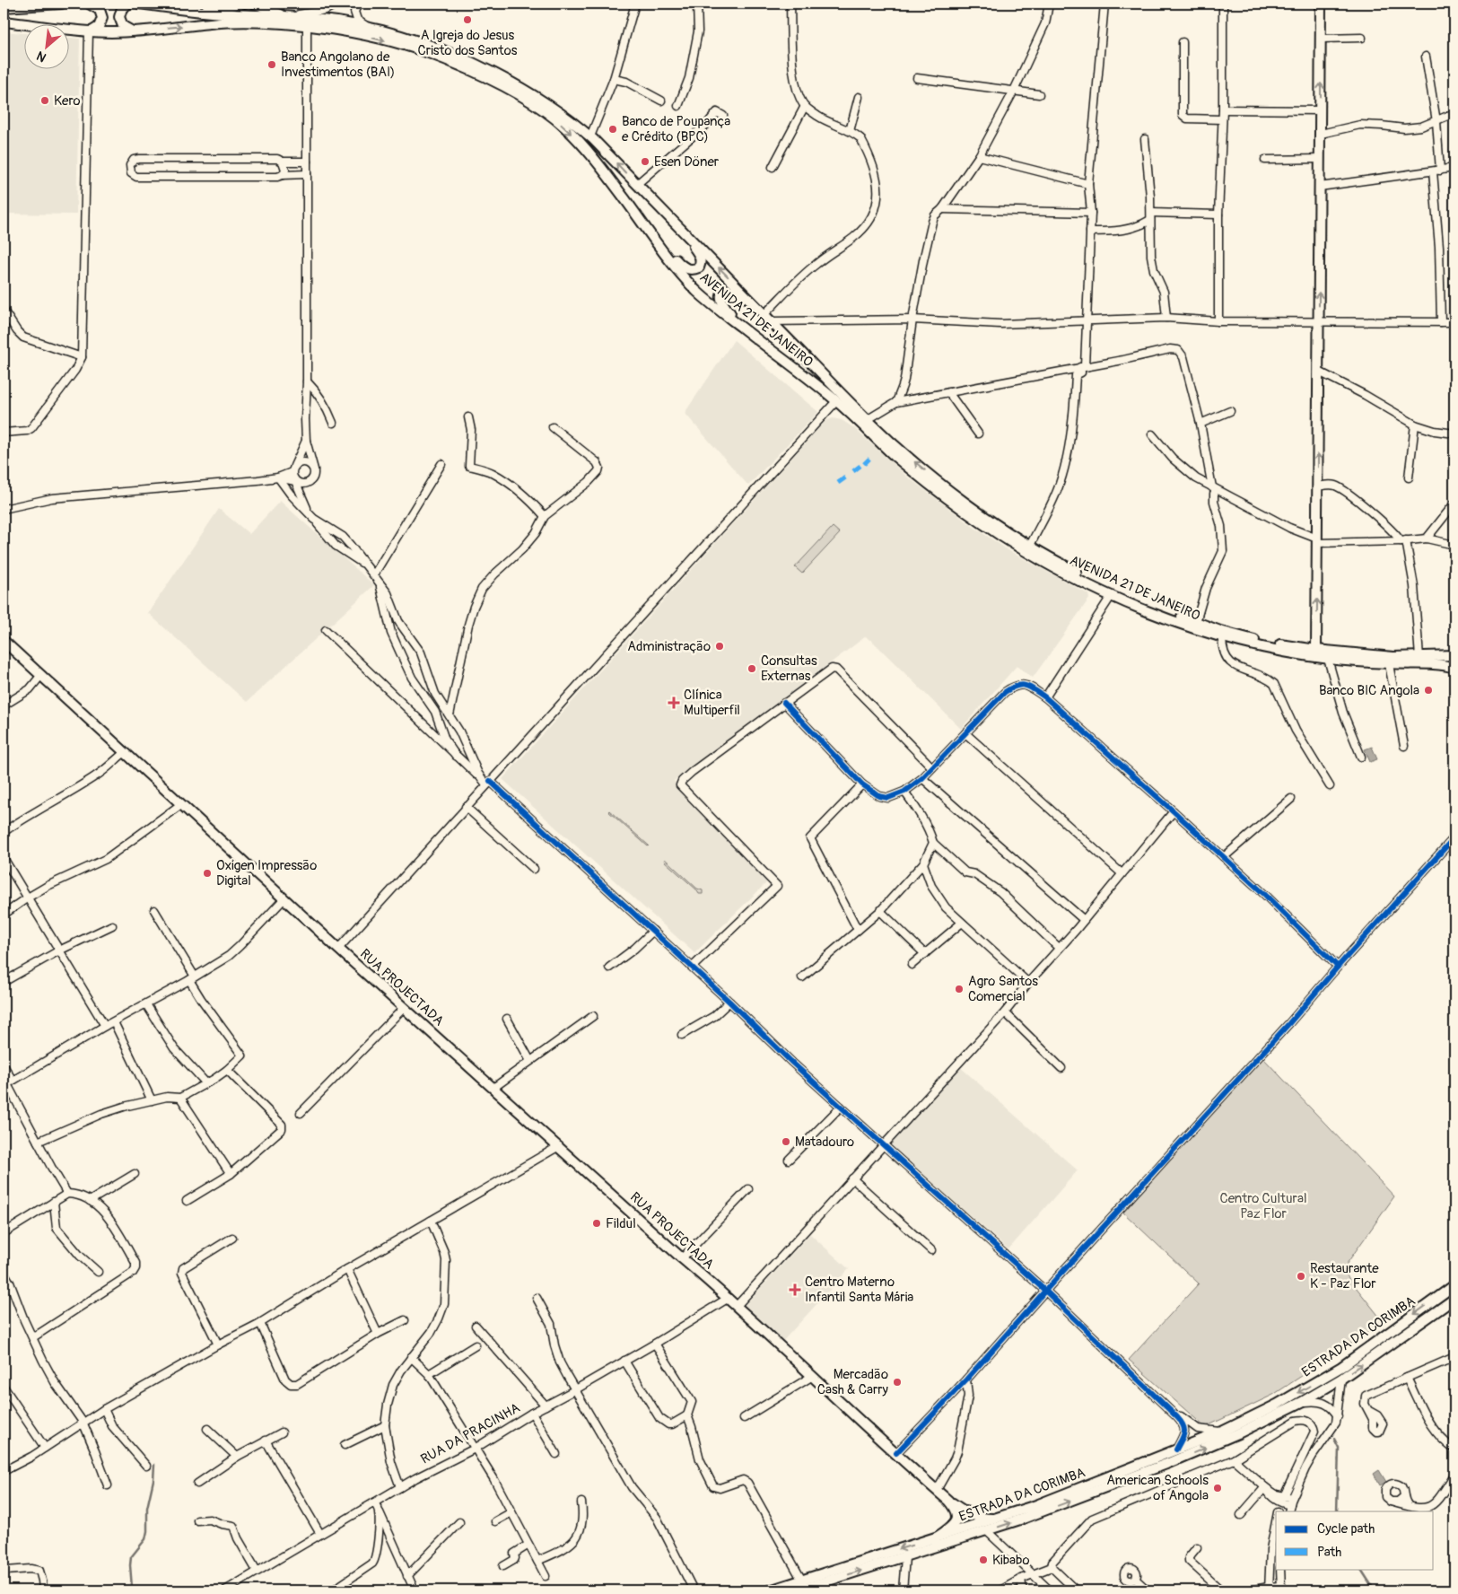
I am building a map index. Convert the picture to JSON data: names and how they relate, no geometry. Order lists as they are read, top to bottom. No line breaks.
{"streets":{"main road":["AVENIDA 21 DE JANEIRO","RUA PROJECTADA","ESTRADA DA CORIMBA"],"street":["RUA DA PRACINHA"]},"crossings":[["RUA PROJECTADA","ESTRADA DA CORIMBA"],["RUA PROJECTADA","RUA DA PRACINHA"]],"parks":["Centro Cultural Paz Flor"],"places":{"other":["A Igreja do Jesus Cristo dos Santos","Banco Angolano de Investimentos (BAI)","Kero","Banco de Poupança e Crédito (BPC)","Esen Döner","Administração","Consultas Externas","Banco BIC Angola","Oxigen Impressão Digital","Agro Santos Comercial","Matadouro","Fildul","Restaurante K - Paz Flor","Mercadão Cash & Carry","American Schools of Angola","Kibabo"],"health":["Clínica Multiperfil","Centro Materno Infantil Santa Mária"]},"legend":["Cycle path","Path"],"north":"bottom left"}
